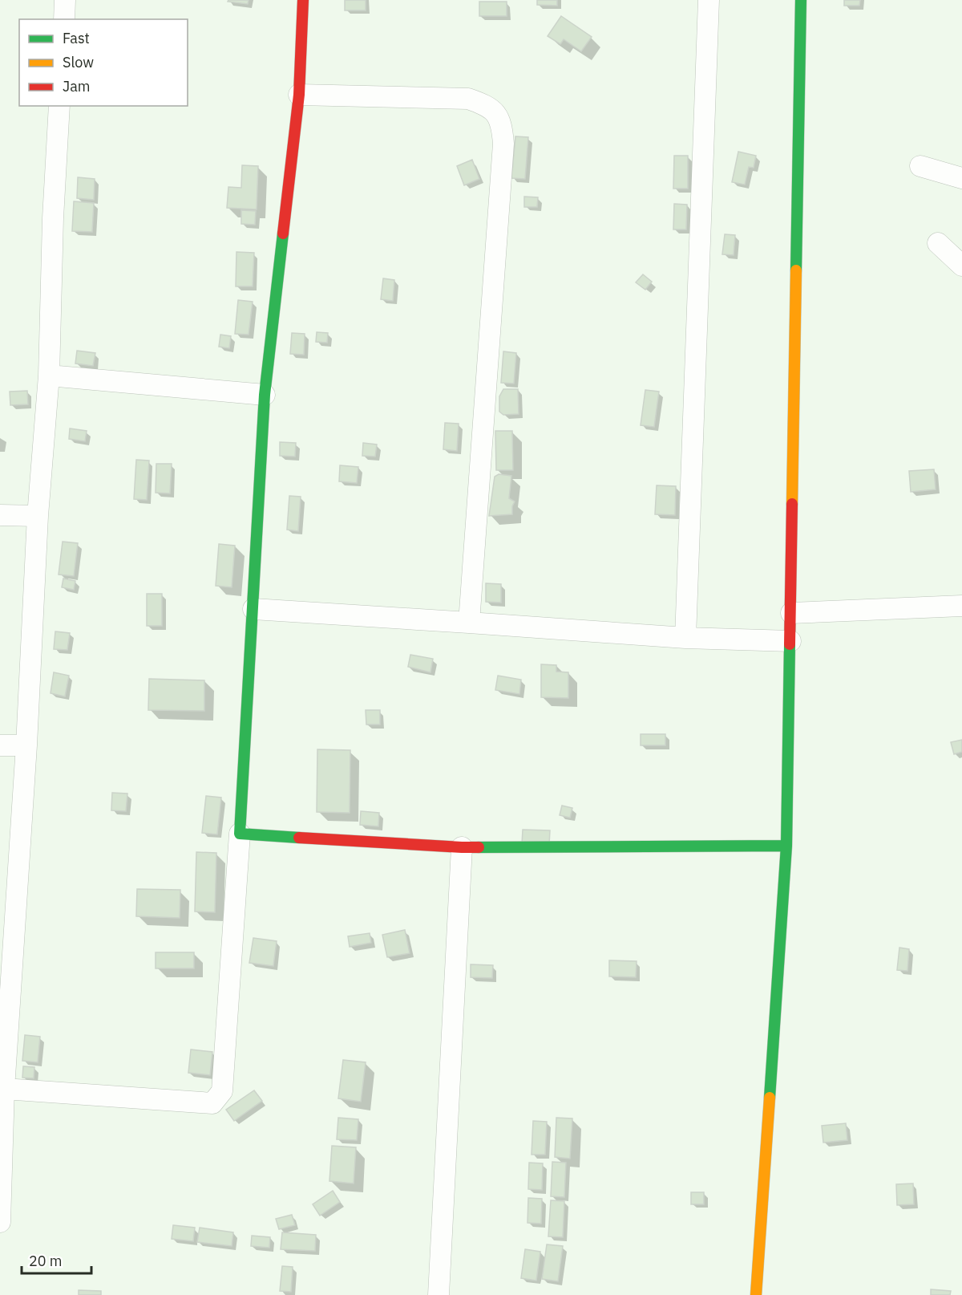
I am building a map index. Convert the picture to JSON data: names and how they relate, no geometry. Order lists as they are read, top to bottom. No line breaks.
{"legend":["Fast","Slow","Jam"],"scale_bar":"20 m"}
